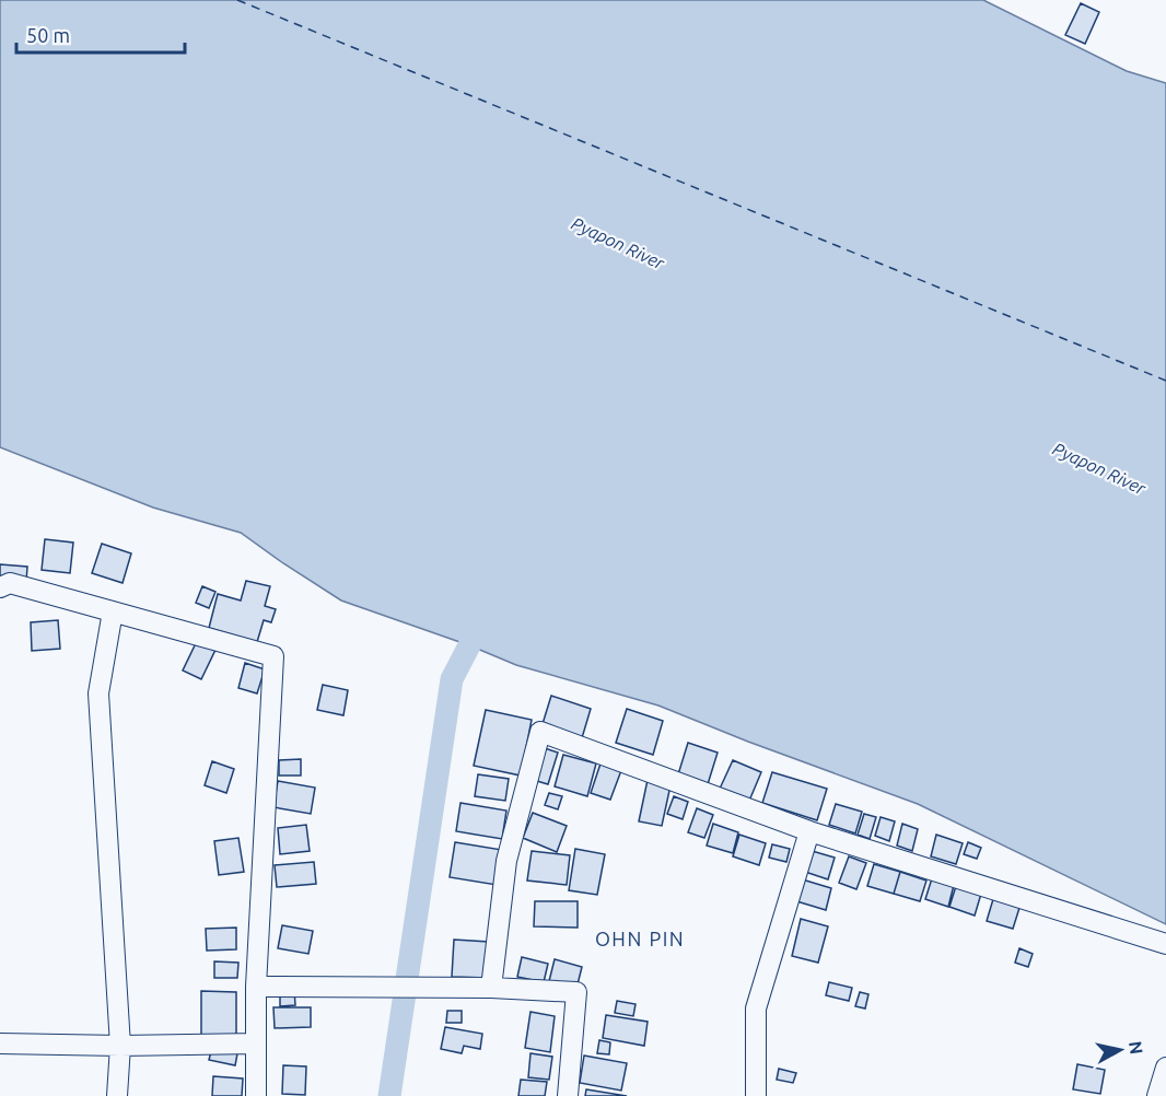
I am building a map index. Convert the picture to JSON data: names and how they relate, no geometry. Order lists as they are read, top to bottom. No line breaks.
{"districts":["OHN PIN"],"water":["Pyapon River"],"scale_bar":"50 m","north":"right"}
